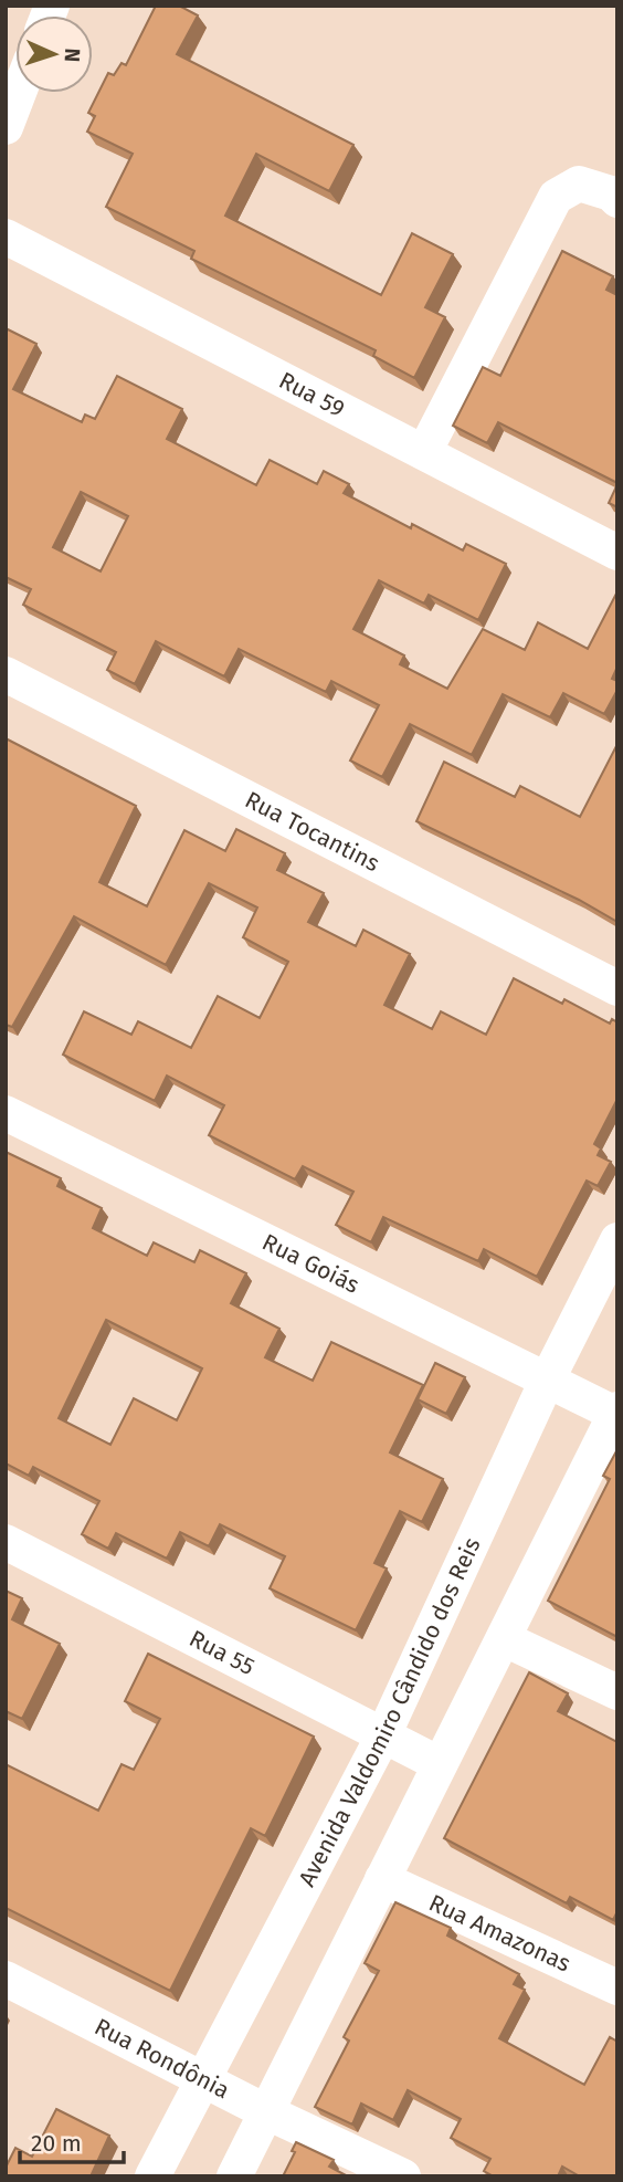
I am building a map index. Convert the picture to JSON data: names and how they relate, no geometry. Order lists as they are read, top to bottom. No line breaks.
{"streets":{"street":["Rua 59","Rua Tocantins","Rua Goiás","Rua 55","Avenida Valdomiro Cândido dos Reis","Rua Amazonas","Rua Rondônia"]},"crossings":[["Rua Goiás","Avenida Valdomiro Cândido dos Reis"],["Rua 55","Avenida Valdomiro Cândido dos Reis"],["Avenida Valdomiro Cândido dos Reis","Rua Rondônia"]],"scale_bar":"20 m","north":"right"}
